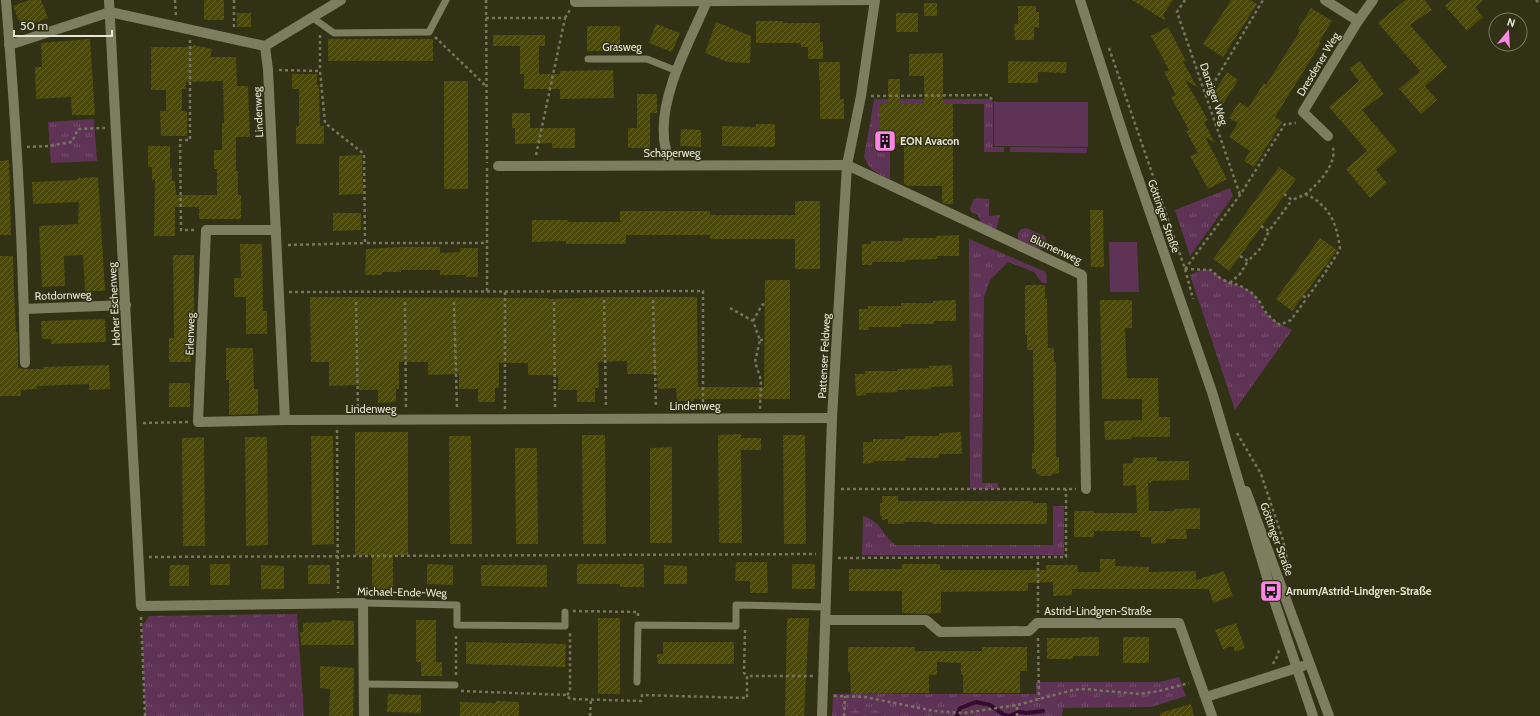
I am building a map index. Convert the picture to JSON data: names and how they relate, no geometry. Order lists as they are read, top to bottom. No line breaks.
{"streets":{"street":["Dresdener Weg","Lindenweg","Schaperweg","Göttinger Straße","Blumenweg","Rotdornweg","Hoher Eschenweg","Erlenweg","Pattenser Feldweg","Michael-Ende-Weg","Astrid-Lindgren-Straße"],"lane":["Grasweg"],"path":["Danziger Weg"]},"crossings":[["Lindenweg","Pattenser Feldweg"],["Schaperweg","Blumenweg"],["Schaperweg","Pattenser Feldweg"],["Blumenweg","Pattenser Feldweg"],["Rotdornweg","Hoher Eschenweg"],["Hoher Eschenweg","Michael-Ende-Weg"],["Pattenser Feldweg","Astrid-Lindgren-Straße"]],"places":{"building":["EON Avacon"],"bus stop":["Arnum/Astrid-Lindgren-Straße"]},"scale_bar":"50 m","north":"top"}
